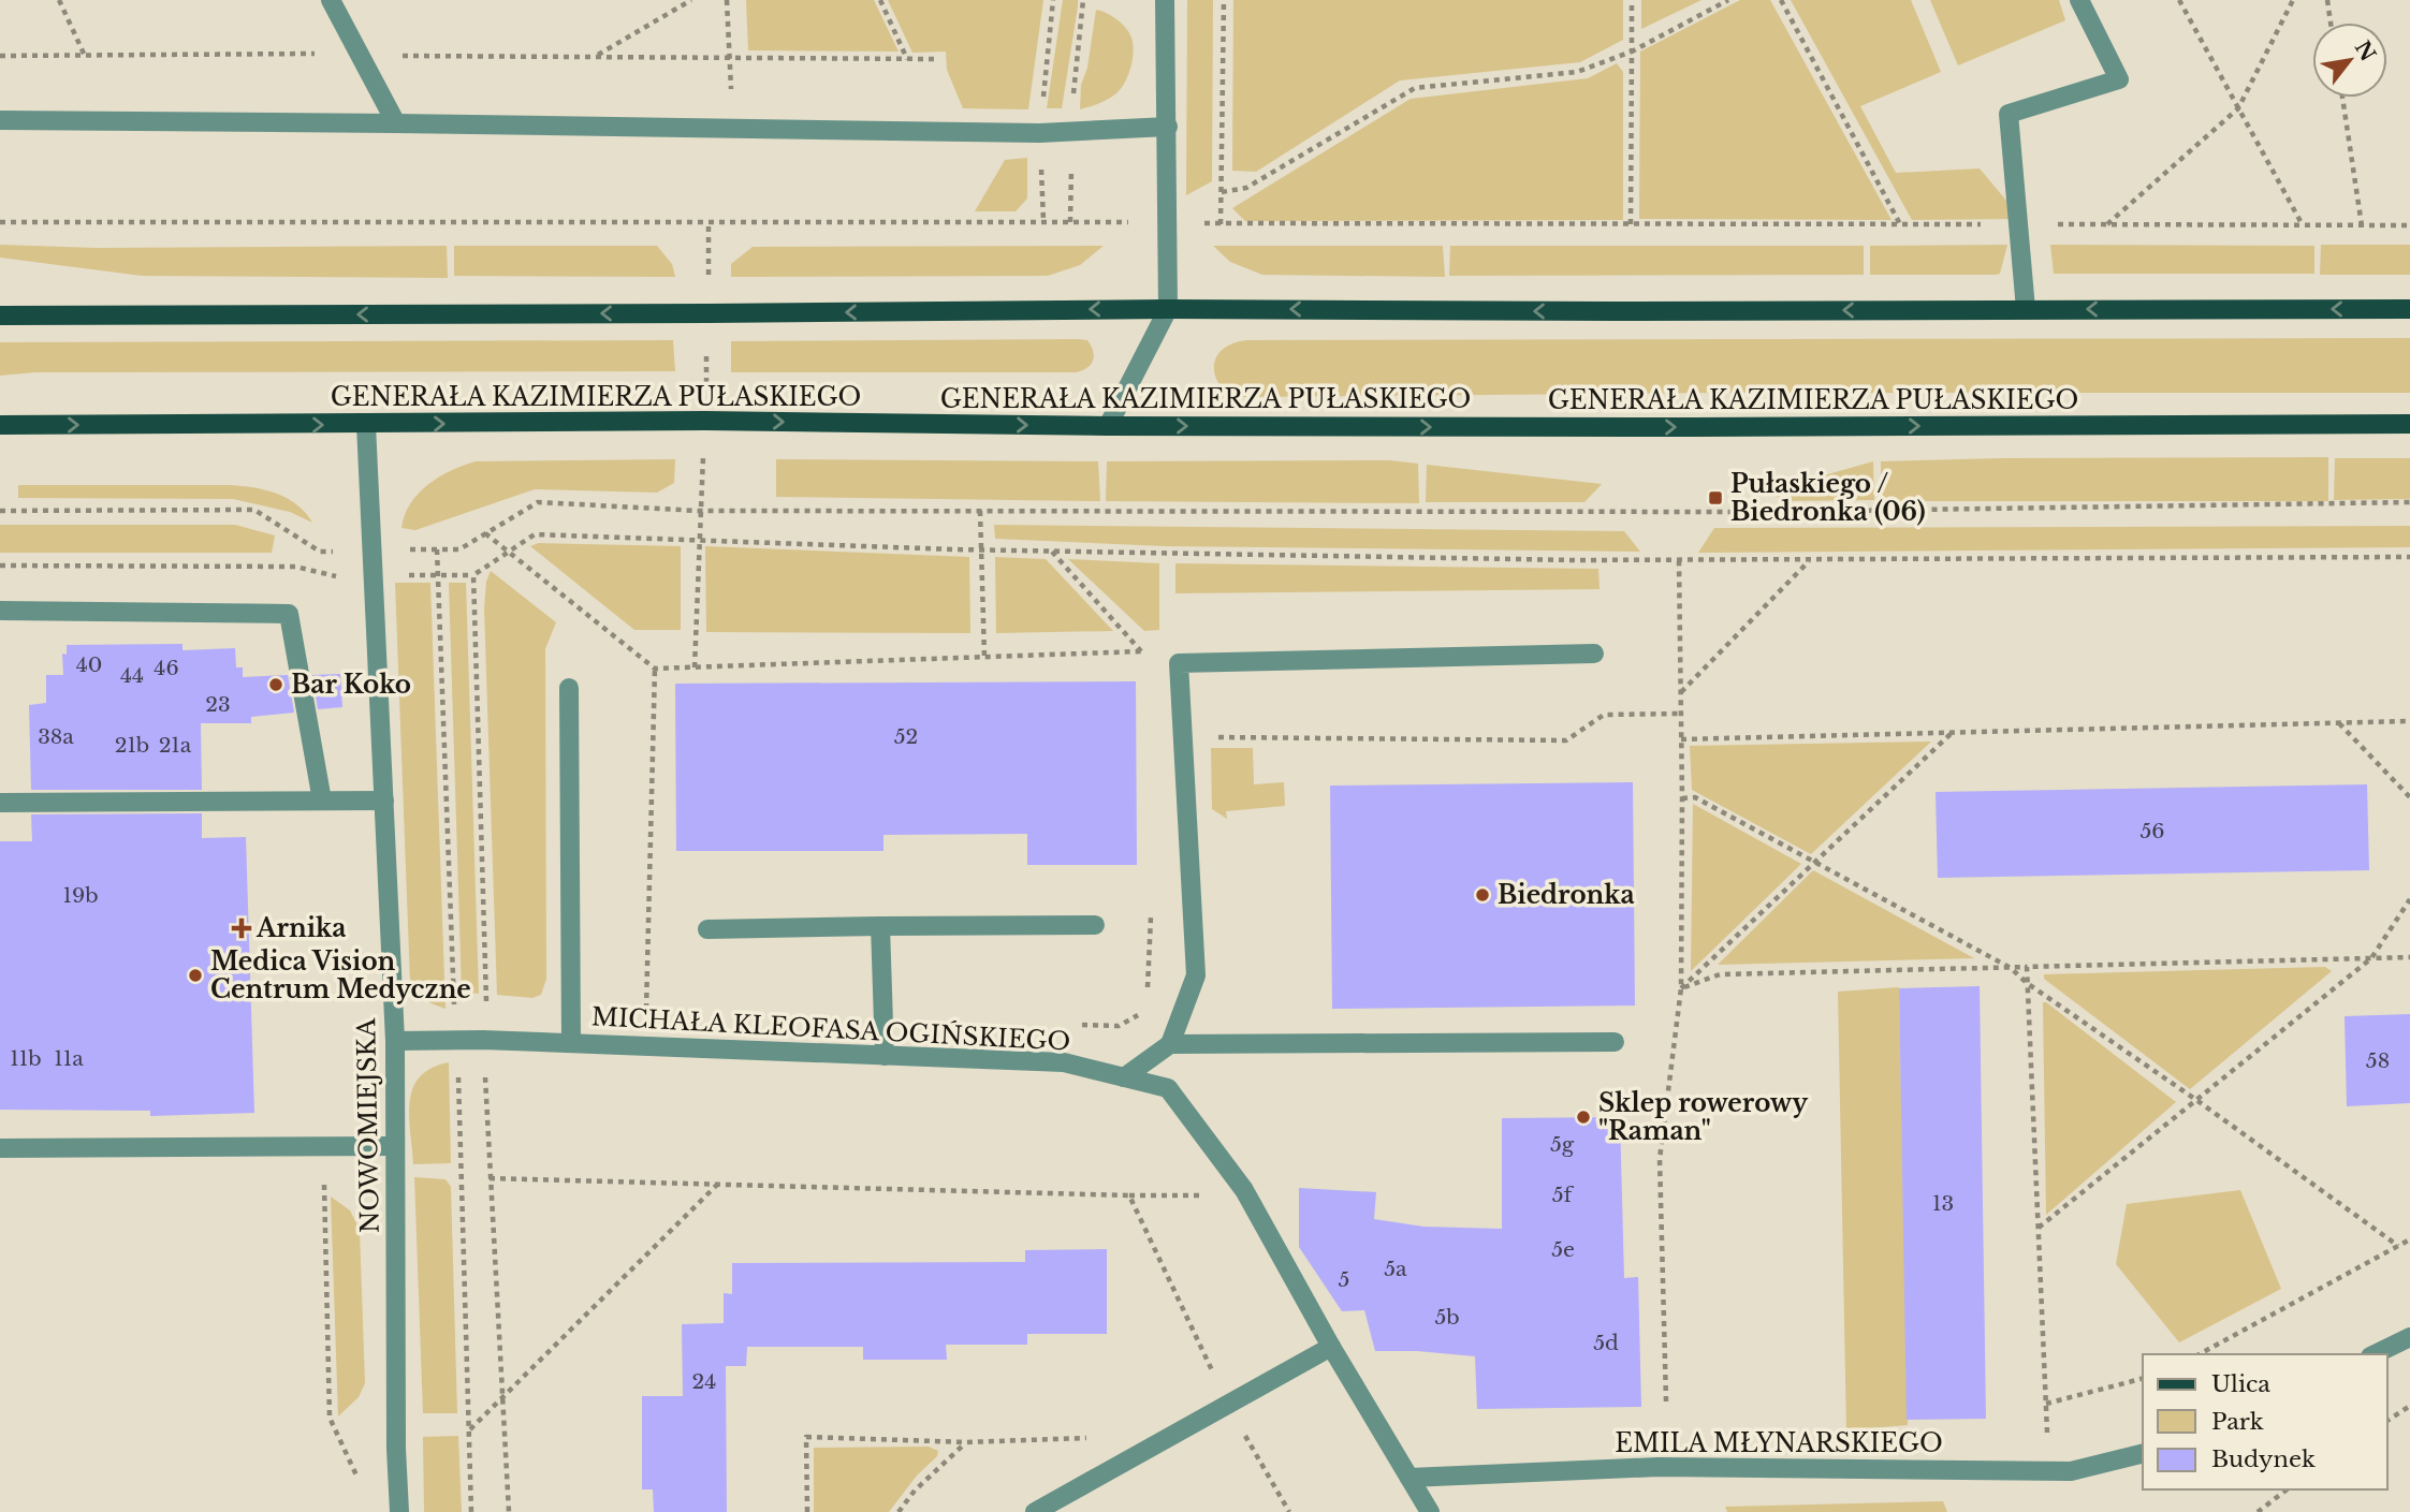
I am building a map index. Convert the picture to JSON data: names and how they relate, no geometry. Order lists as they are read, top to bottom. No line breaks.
{"streets":{"main road":["GENERAŁA KAZIMIERZA PUŁASKIEGO"],"street":["MICHAŁA KLEOFASA OGIŃSKIEGO","NOWOMIEJSKA","EMILA MŁYNARSKIEGO"]},"crossings":[["GENERAŁA KAZIMIERZA PUŁASKIEGO","NOWOMIEJSKA"],["MICHAŁA KLEOFASA OGIŃSKIEGO","NOWOMIEJSKA"],["MICHAŁA KLEOFASA OGIŃSKIEGO","EMILA MŁYNARSKIEGO"]],"places":{"transit":["Pułaskiego / Biedronka (06)"],"other":["Bar Koko","Biedronka","Medica Vision Centrum Medyczne","Sklep rowerowy \"Raman\""],"health":["Arnika"]},"house_numbers":["40","46","44","23","38a","52","21b","21a","56","19b","11b","11a","58","5g","5f","13","5e","5a","5","5b","5d","24"],"legend":["Ulica","Park","Budynek"],"north":"top right"}
